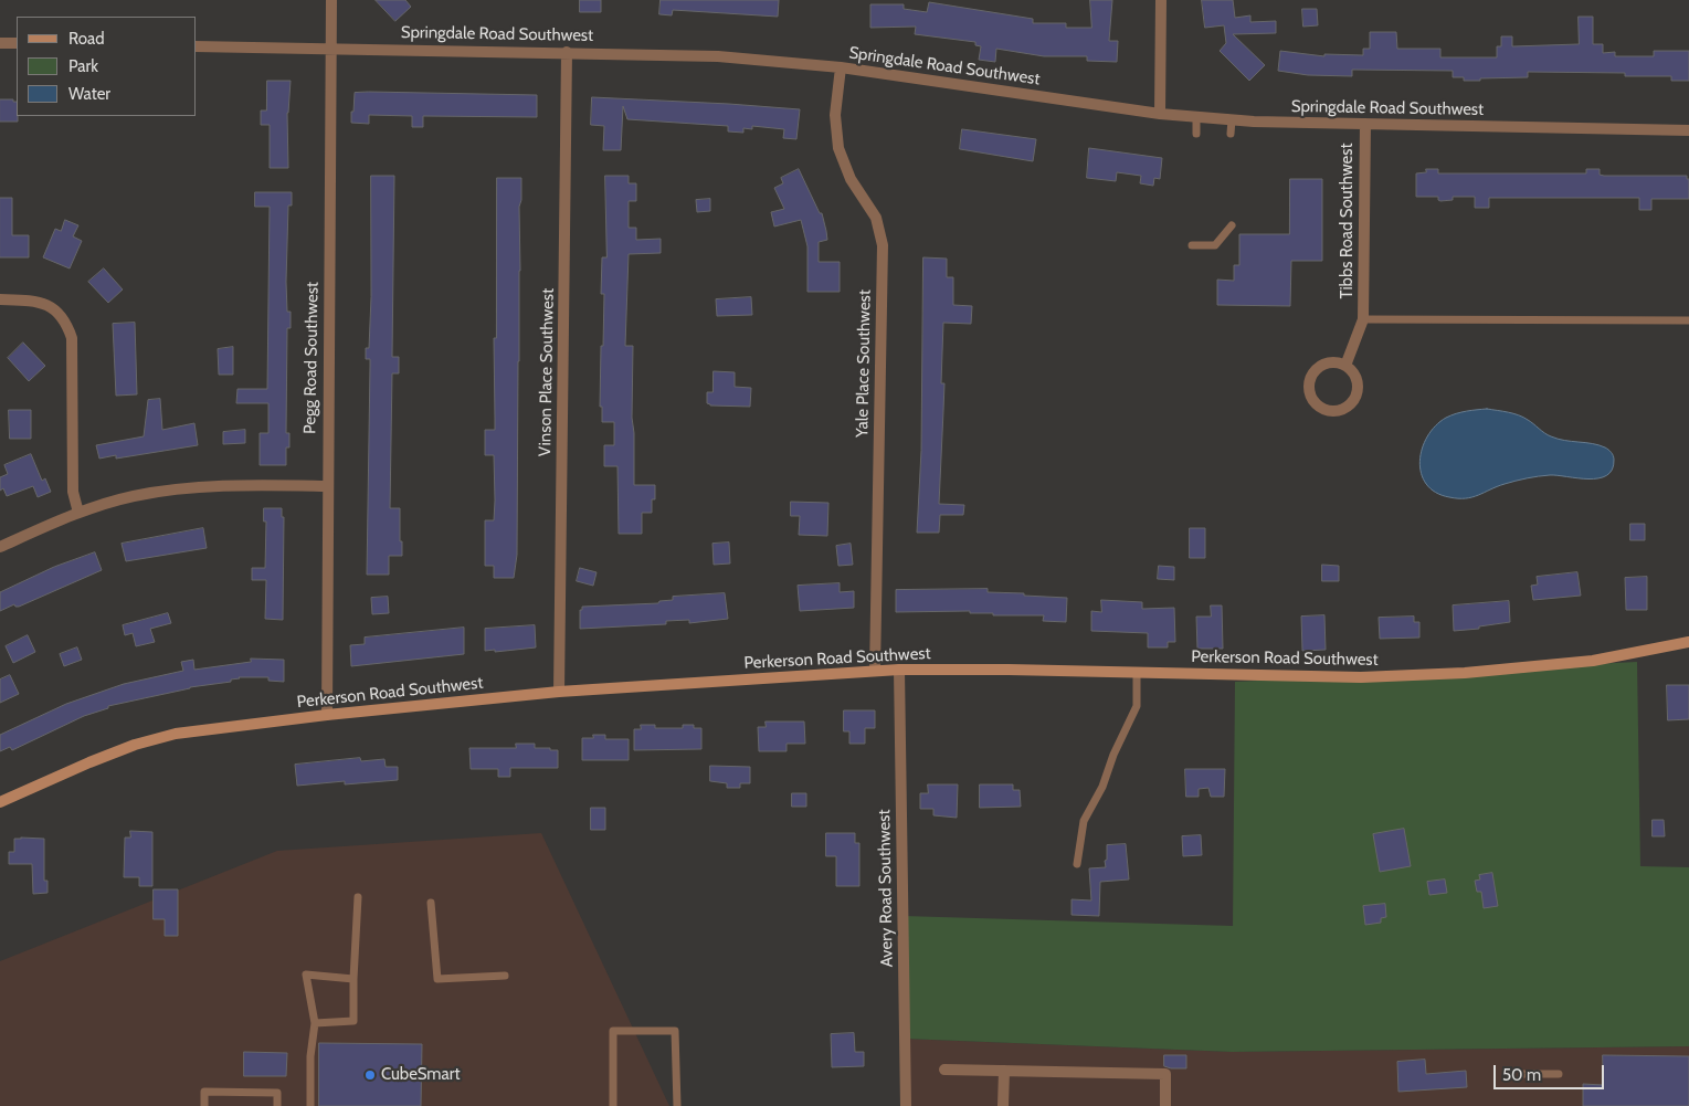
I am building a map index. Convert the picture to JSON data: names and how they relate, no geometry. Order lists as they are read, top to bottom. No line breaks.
{"streets":{"street":["Springdale Road Southwest","Tibbs Road Southwest","Pegg Road Southwest","Yale Place Southwest","Vinson Place Southwest","Perkerson Road Southwest","Avery Road Southwest"]},"crossings":[["Springdale Road Southwest","Tibbs Road Southwest"],["Springdale Road Southwest","Pegg Road Southwest"],["Springdale Road Southwest","Yale Place Southwest"],["Springdale Road Southwest","Vinson Place Southwest"],["Pegg Road Southwest","Perkerson Road Southwest"],["Yale Place Southwest","Perkerson Road Southwest"],["Vinson Place Southwest","Perkerson Road Southwest"],["Perkerson Road Southwest","Avery Road Southwest"]],"places":["CubeSmart"],"legend":["Road","Park","Water"],"scale_bar":"50 m"}
